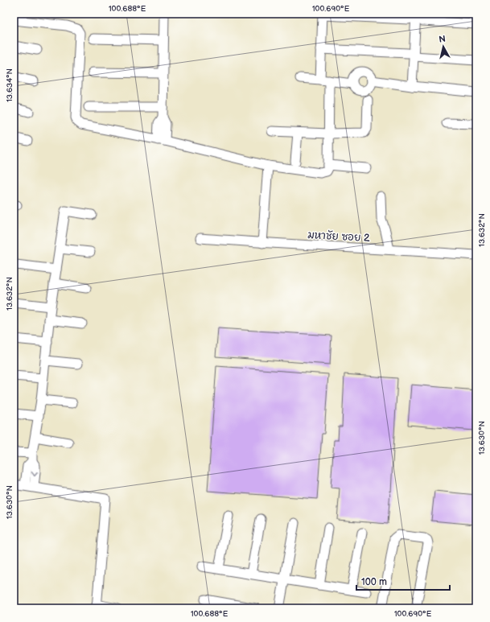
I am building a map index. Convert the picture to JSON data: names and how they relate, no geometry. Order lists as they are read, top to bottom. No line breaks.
{"streets":{"street":["มหาชัย ซอย 2"]},"scale_bar":"100 m","north":"top","coordinates":["100.688°E","100.690°E","13.634°N","13.632°N","13.630°N"]}
